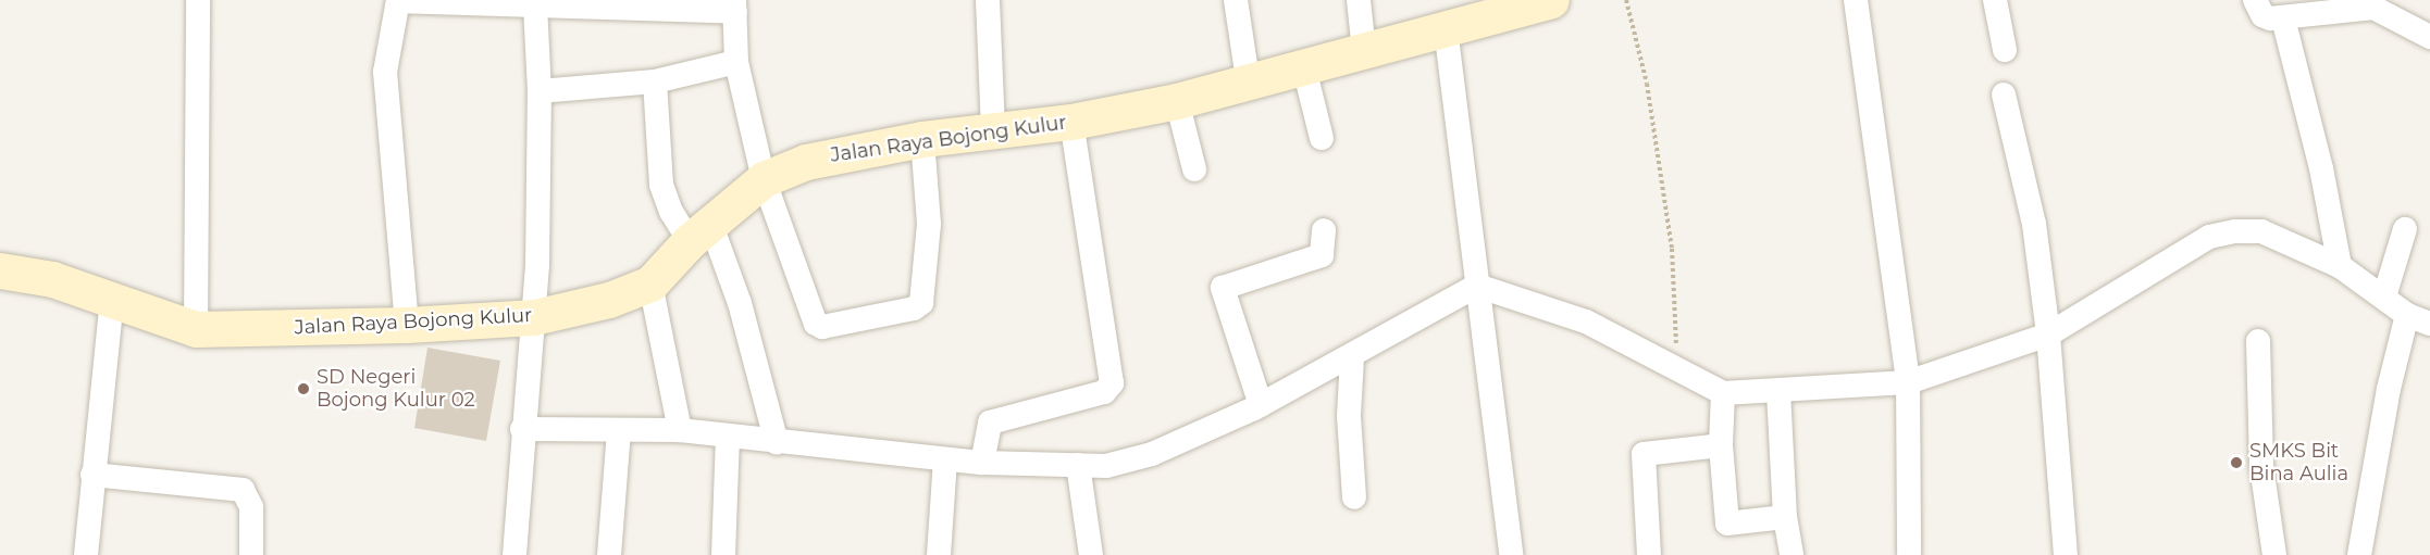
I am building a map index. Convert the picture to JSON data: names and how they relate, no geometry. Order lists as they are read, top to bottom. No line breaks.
{"streets":{"main road":["Jalan Raya Bojong Kulur"]},"places":["SD Negeri Bojong Kulur 02","SMKS Bit Bina Aulia"]}
